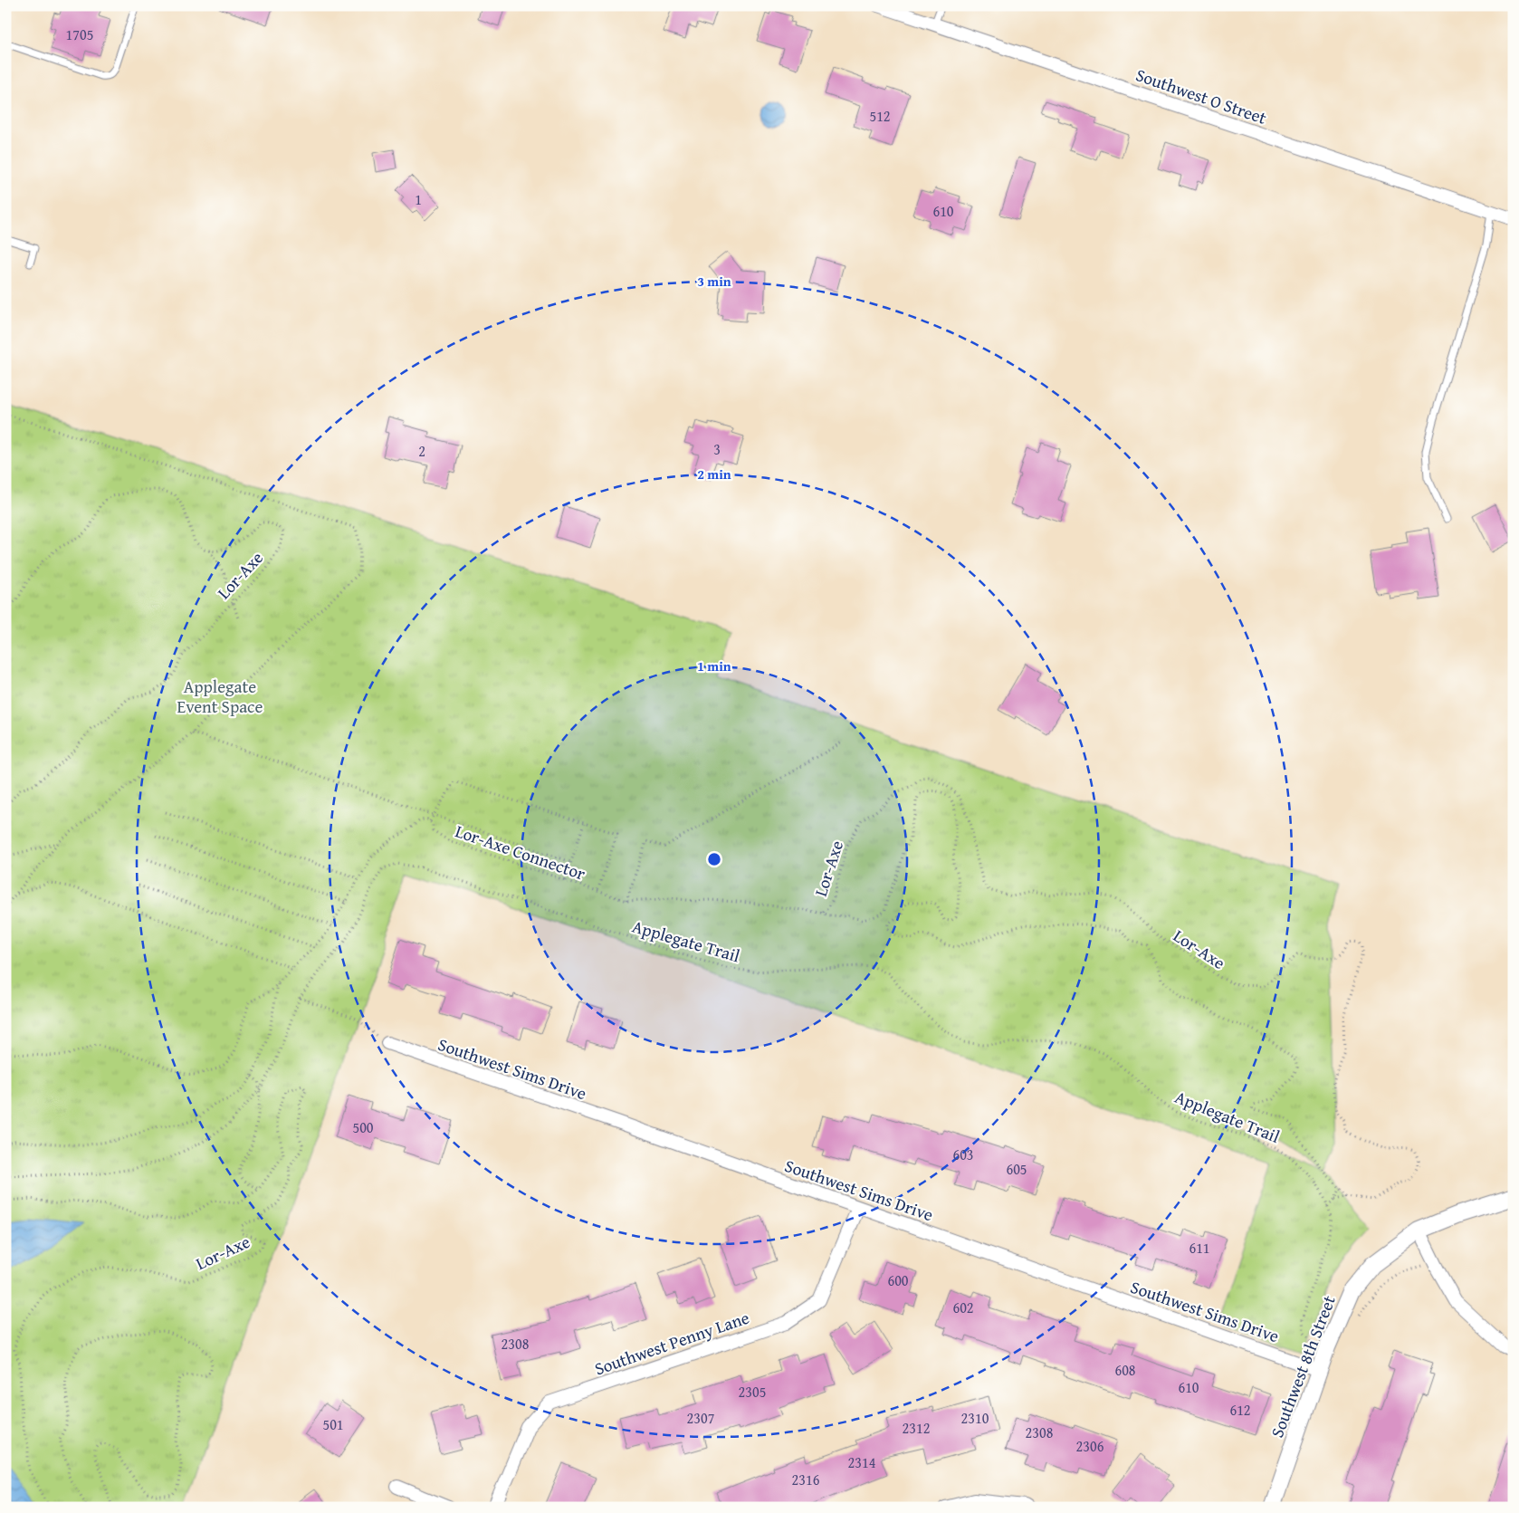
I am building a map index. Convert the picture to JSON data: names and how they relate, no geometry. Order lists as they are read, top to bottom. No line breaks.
{"streets":{"street":["Southwest O Street","Southwest Sims Drive","Southwest Penny Lane","Southwest 8th Street"],"path":["Lor-Axe","Lor-Axe Connector","Applegate Trail"]},"crossings":[["Lor-Axe","Lor-Axe Connector"],["Lor-Axe","Applegate Trail"],["Southwest Sims Drive","Southwest Penny Lane"],["Southwest Sims Drive","Southwest 8th Street"]],"parks":["Applegate Event Space"],"house_numbers":["1705","512","1","610","3","2","500","603","605","611","600","602","2308","608","610","2305","612","2307","2310","501","2312","2308","2306","2314","2316"],"rings":["3 min","2 min","1 min"]}
